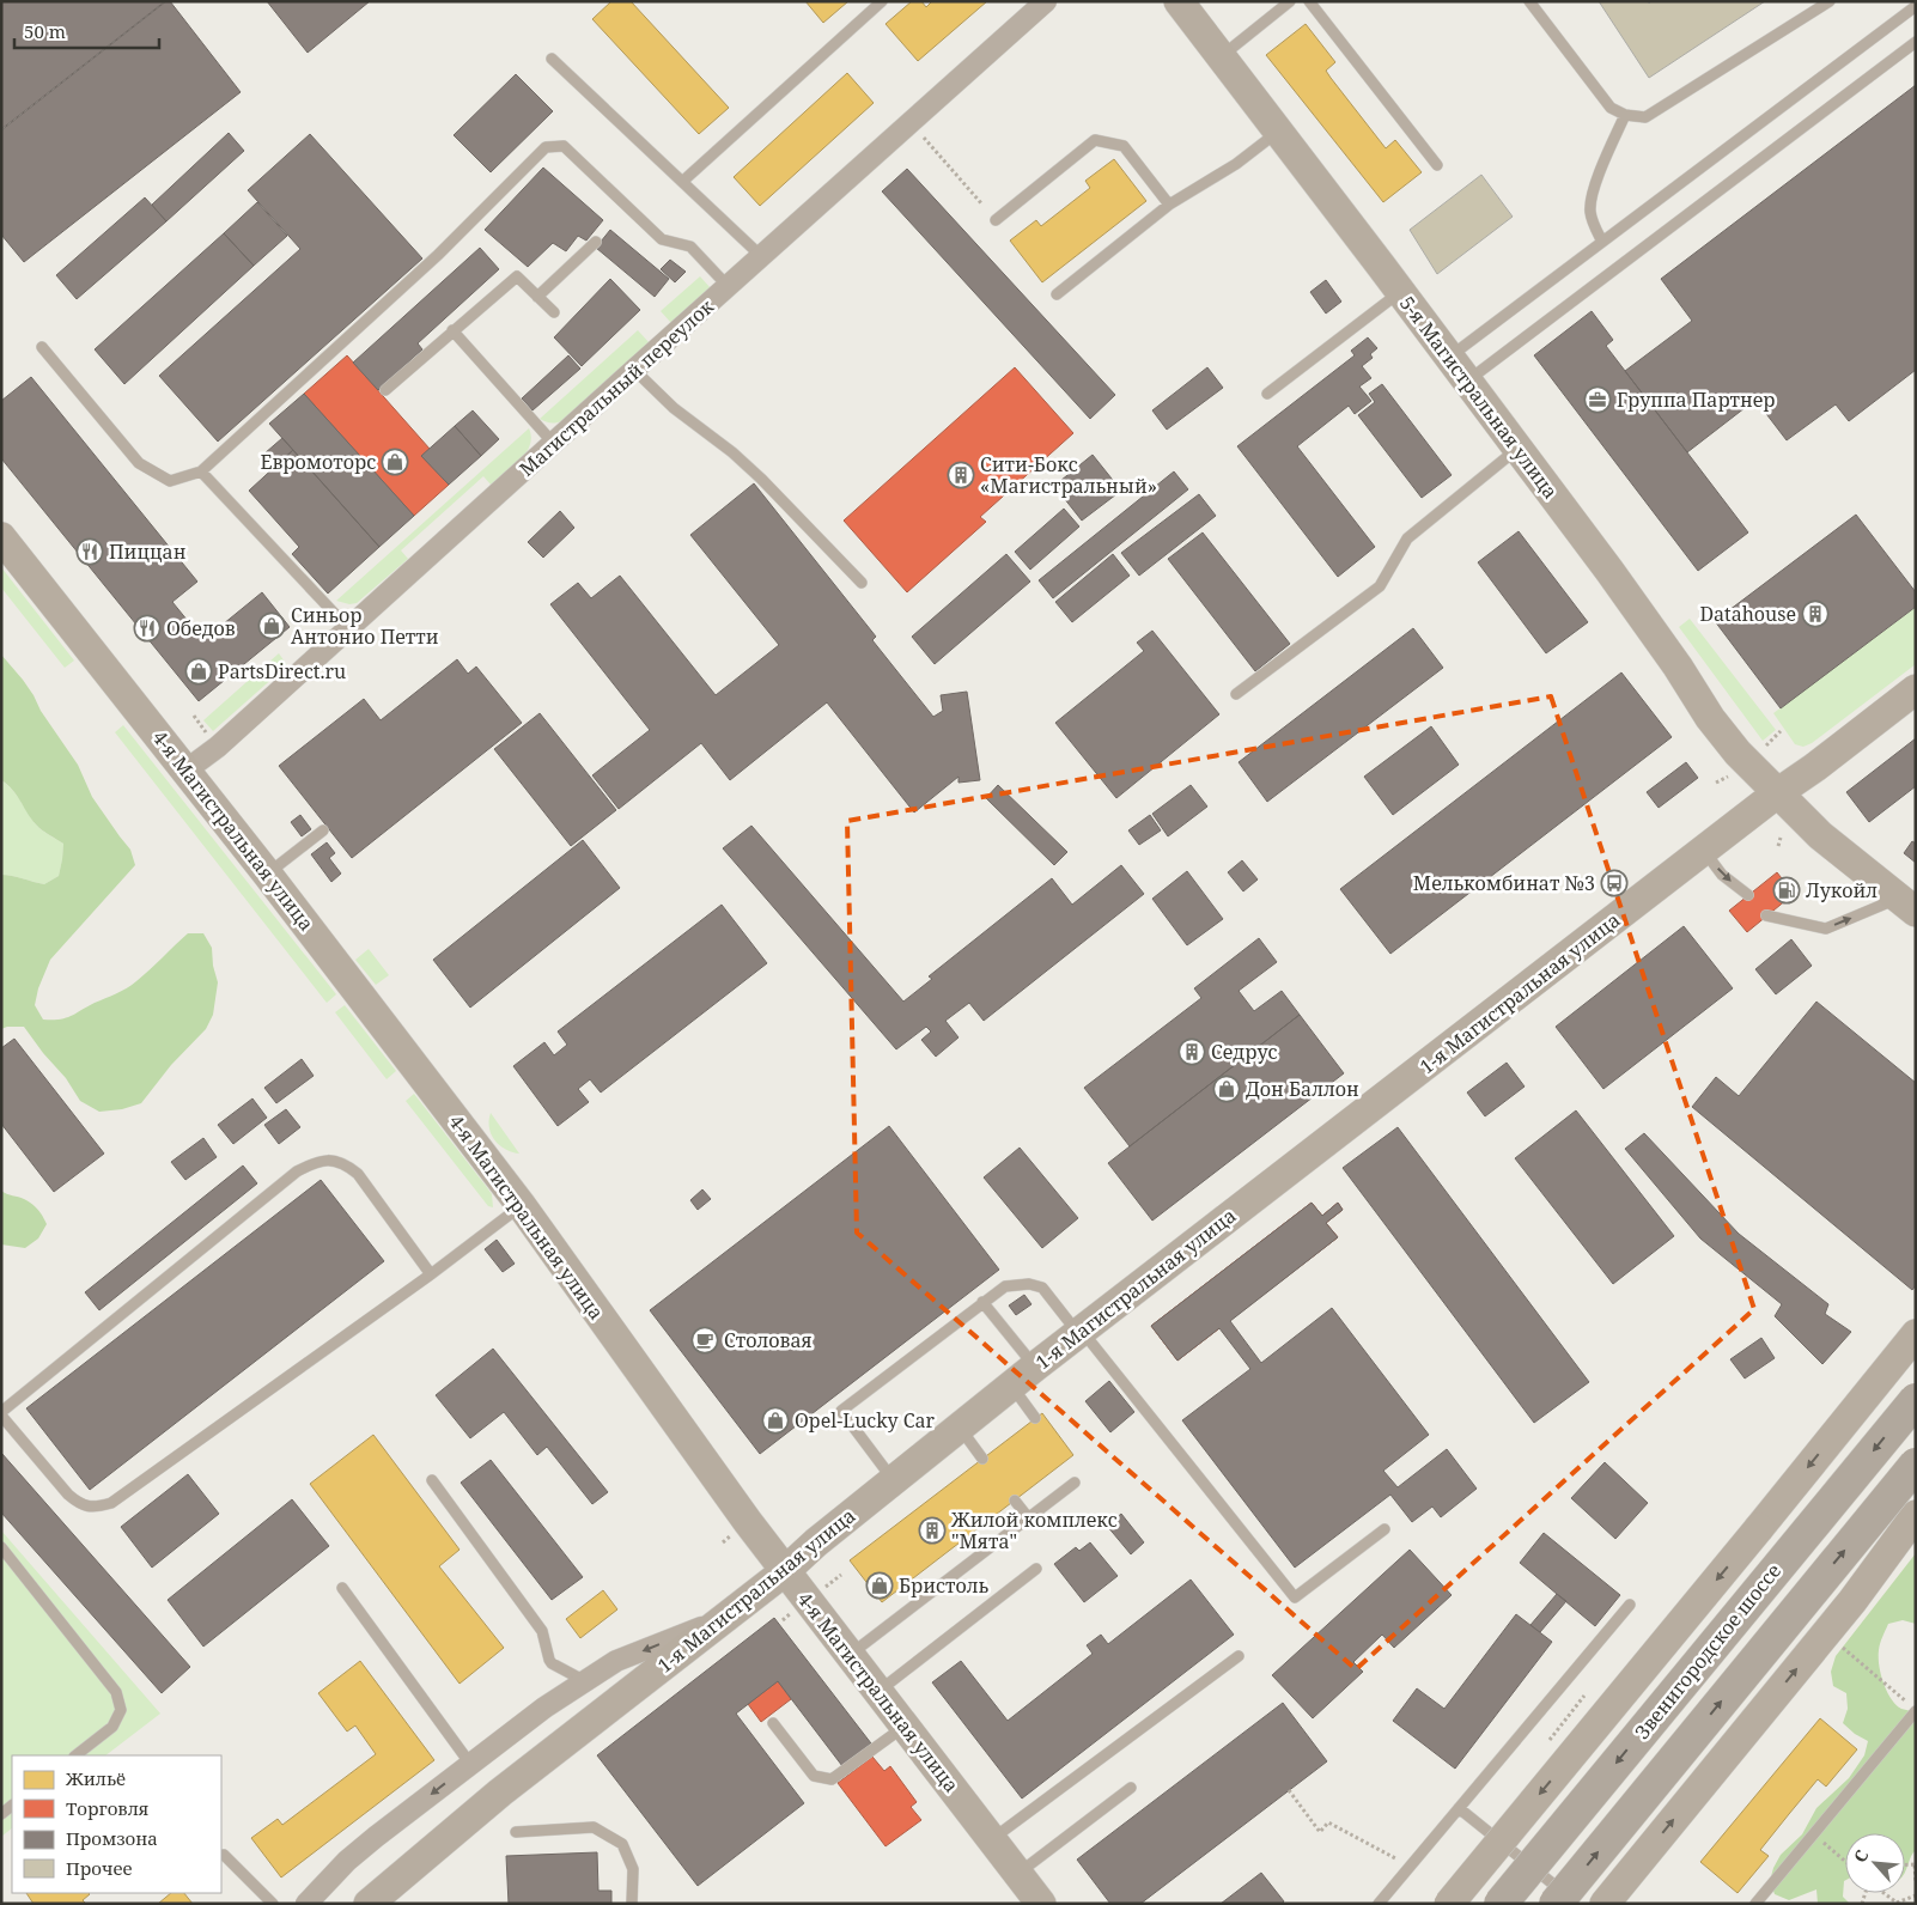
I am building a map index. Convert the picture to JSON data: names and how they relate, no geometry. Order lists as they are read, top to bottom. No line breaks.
{"streets":{"main road":["Звенигородское шоссе"],"street":["Магистральный переулок","5-я Магистральная улица","4-я Магистральная улица","1-я Магистральная улица"]},"crossings":[["Магистральный переулок","4-я Магистральная улица"],["5-я Магистральная улица","1-я Магистральная улица"],["4-я Магистральная улица","1-я Магистральная улица"]],"places":{"office":["Группа Партнер"],"shop":["Евромоторс","Синьор Антонио Петти","PartsDirect.ru","Дон Баллон","Opel-Lucky Car","Бристоль"],"building":["Сити-Бокс «Магистральный»","Datahouse","Седрус","Жилой комплекс \"Мята\""],"restaurant":["Пиццан","Обедов"],"bus stop":["Мелькомбинат №3"],"fuel station":["Лукойл"],"cafe":["Столовая"]},"legend":["Жильё","Торговля","Промзона","Прочее"],"scale_bar":"50 m","north":"top left"}
